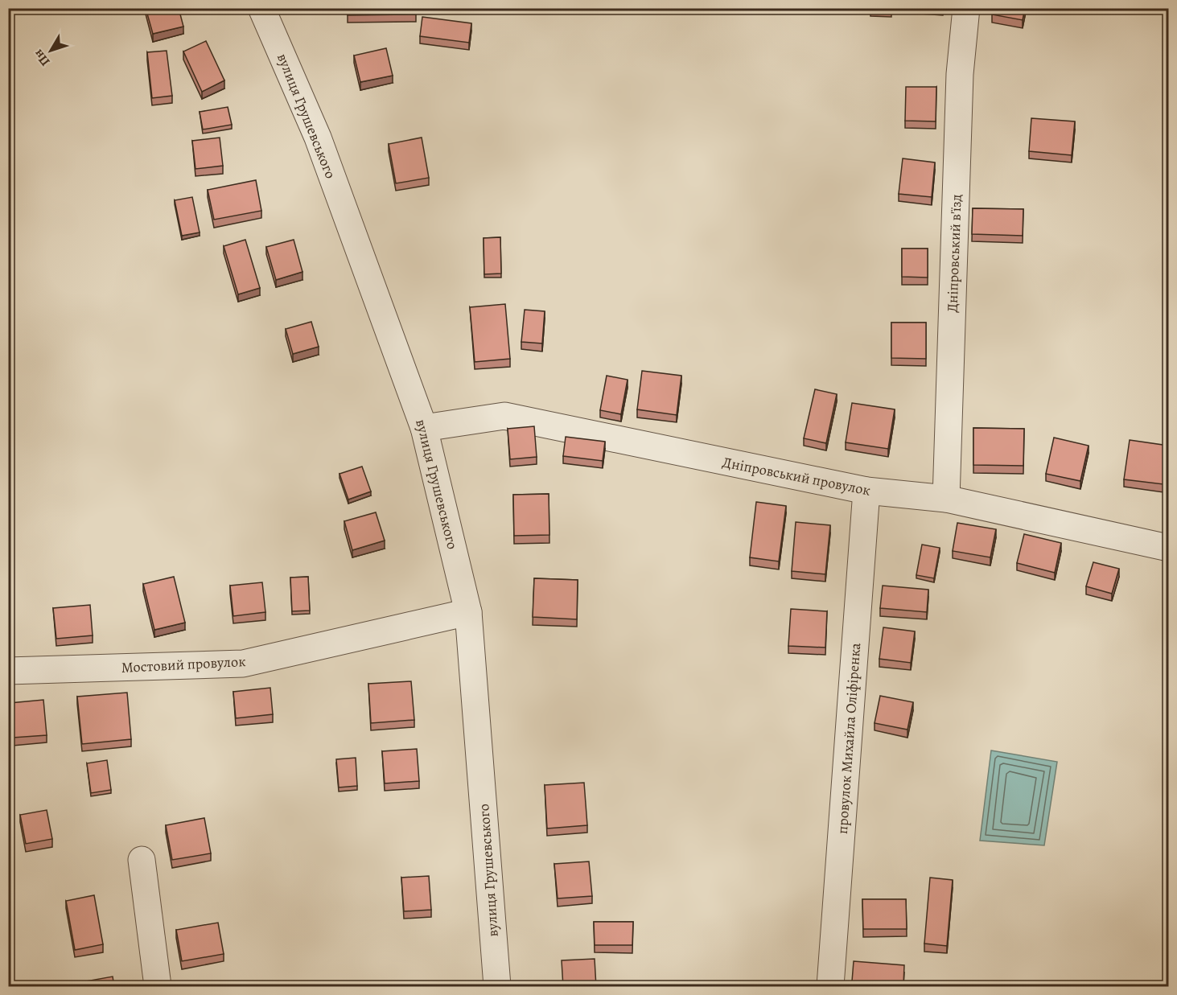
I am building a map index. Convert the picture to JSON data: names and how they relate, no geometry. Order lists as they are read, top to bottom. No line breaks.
{"streets":{"street":["вулиця Грушевського","Дніпровський в'їзд","Дніпровський провулок","Мостовий провулок","провулок Михайла Оліфіренка"]},"crossings":[["вулиця Грушевського","Дніпровський провулок"],["вулиця Грушевського","Мостовий провулок"],["Дніпровський в'їзд","Дніпровський провулок"],["Дніпровський провулок","провулок Михайла Оліфіренка"]],"north":"bottom left"}
